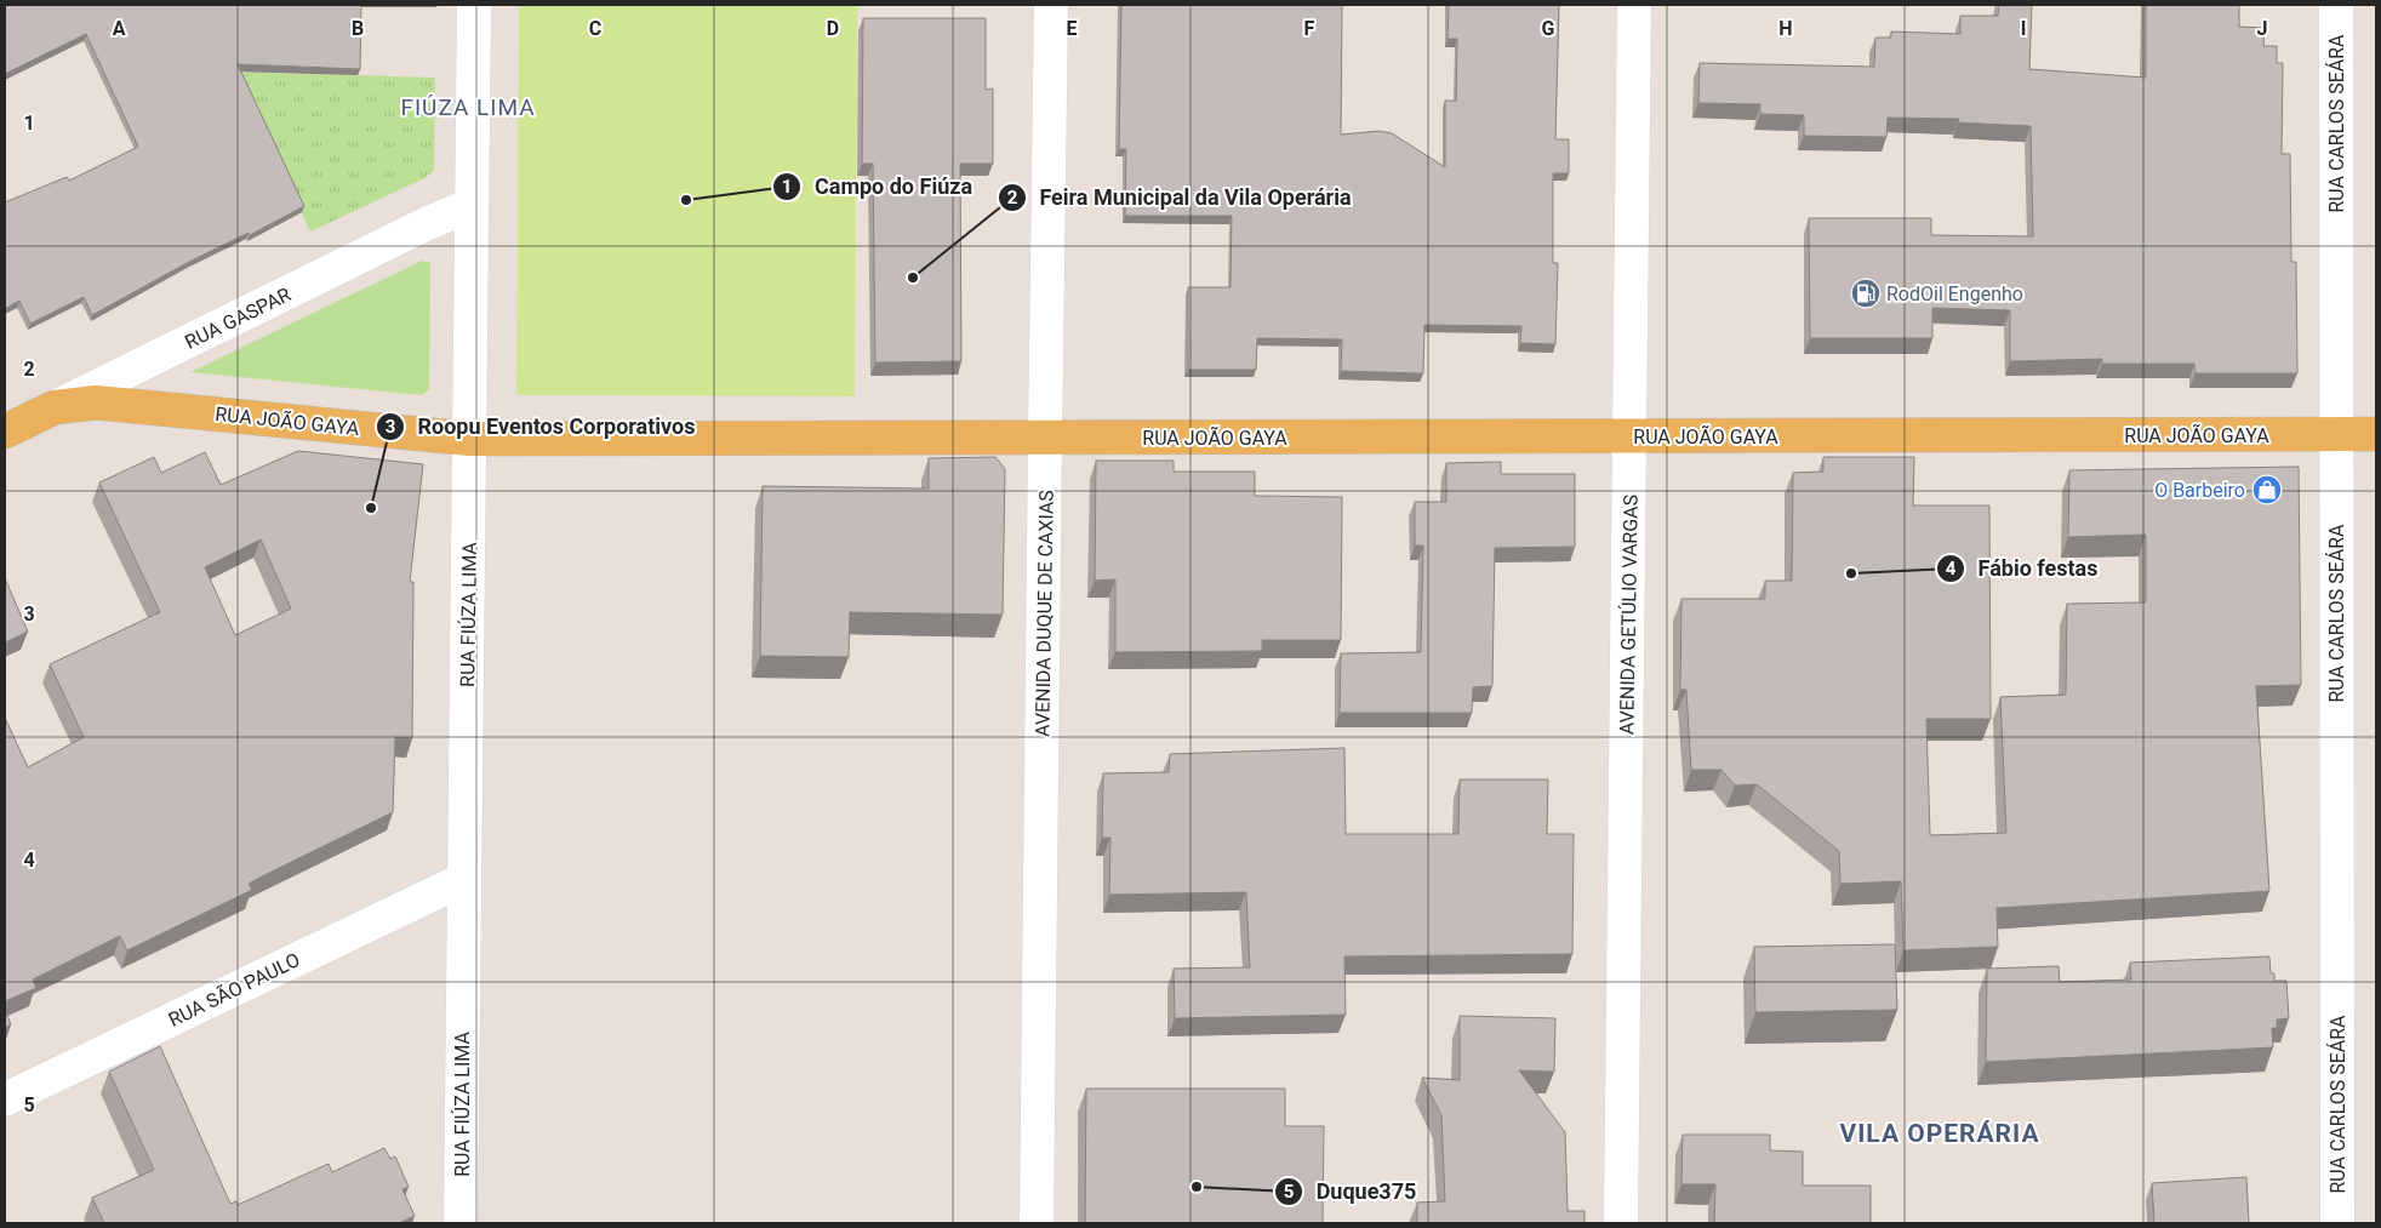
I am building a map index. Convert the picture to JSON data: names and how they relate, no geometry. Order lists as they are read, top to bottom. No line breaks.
{"streets":{"main road":["RUA GASPAR","RUA JOÃO GAYA"],"street":["RUA CARLOS SEÁRA","AVENIDA DUQUE DE CAXIAS","RUA FIÚZA LIMA","AVENIDA GETÚLIO VARGAS","RUA SÃO PAULO"]},"crossings":[["RUA CARLOS SEÁRA","RUA JOÃO GAYA"],["RUA GASPAR","RUA JOÃO GAYA"],["RUA GASPAR","RUA FIÚZA LIMA"],["RUA JOÃO GAYA","AVENIDA DUQUE DE CAXIAS"],["RUA JOÃO GAYA","RUA FIÚZA LIMA"],["RUA JOÃO GAYA","AVENIDA GETÚLIO VARGAS"],["RUA FIÚZA LIMA","RUA SÃO PAULO"]],"districts":["FIÚZA LIMA","VILA OPERÁRIA"],"places":{"other":["Campo do Fiúza","Feira Municipal da Vila Operária","Roopu Eventos Corporativos","Fábio festas","Duque375"],"fuel station":["RodOil Engenho"],"shop":["O Barbeiro"]},"grid":{"columns":["A","B","C","D","E","F","G","H","I","J"],"rows":["1","2","3","4","5"]}}
